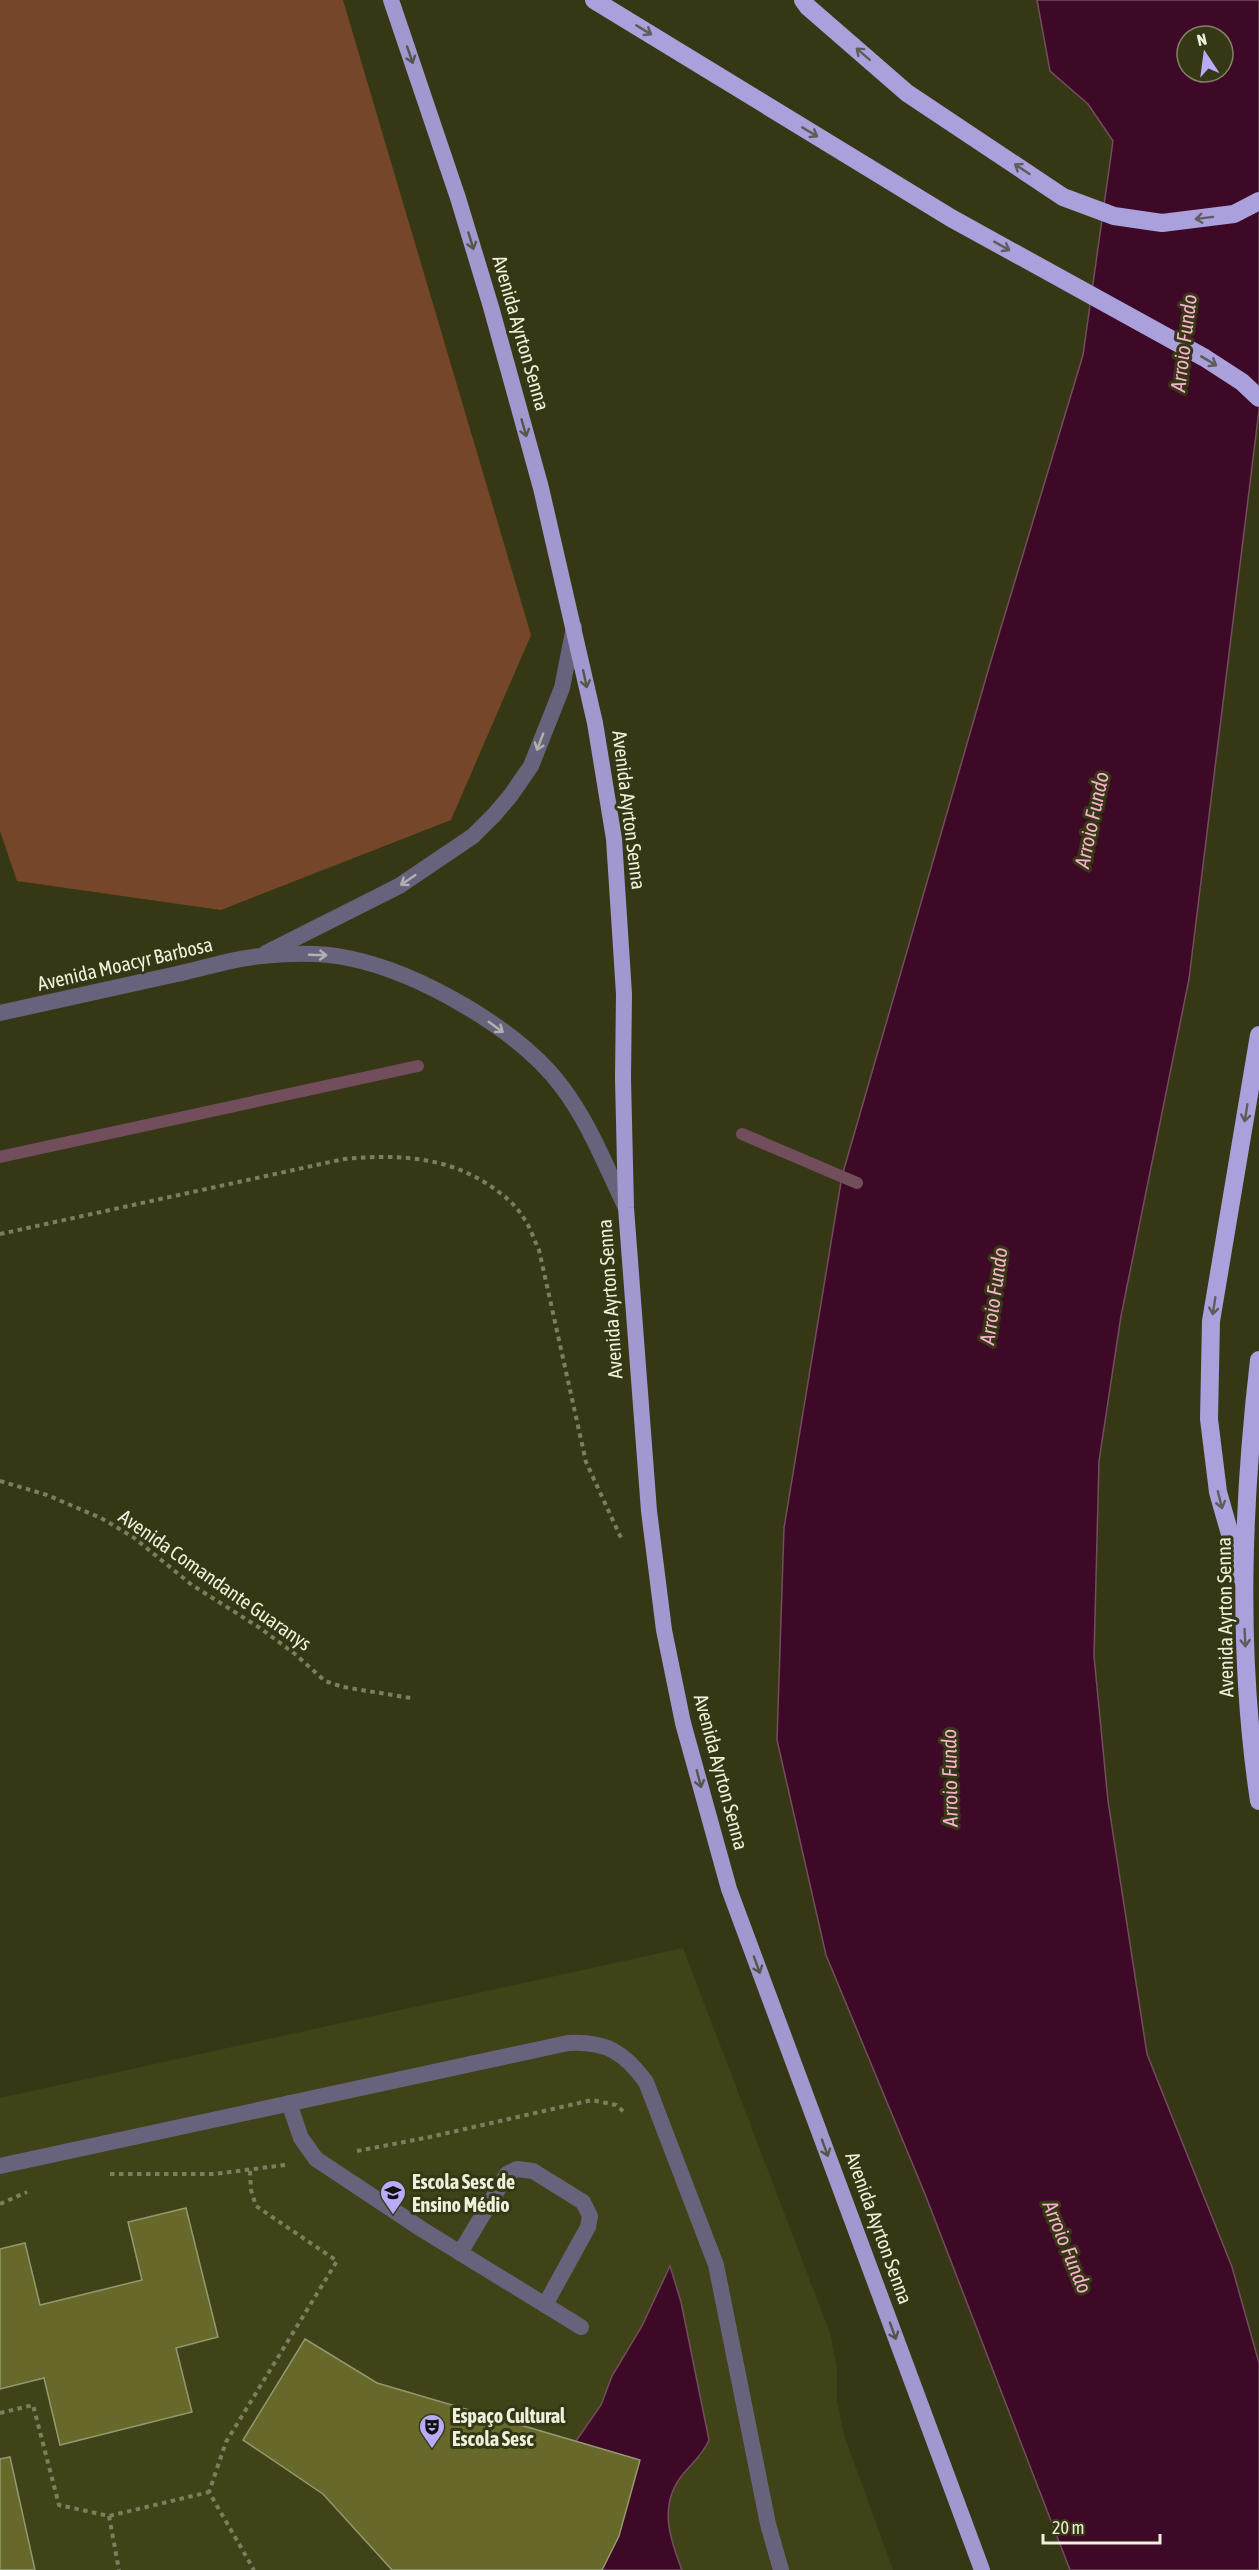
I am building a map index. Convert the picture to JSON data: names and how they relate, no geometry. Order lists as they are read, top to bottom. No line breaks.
{"streets":{"highway":["Avenida Ayrton Senna"],"street":["Avenida Moacyr Barbosa"],"path":["Avenida Comandante Guaranys"]},"crossings":[["Avenida Ayrton Senna","Avenida Moacyr Barbosa"]],"one_way":["Avenida Ayrton Senna"],"water":["Arroio Fundo"],"places":{"school or university":["Escola Sesc de Ensino Médio"],"theatre":["Espaço Cultural Escola Sesc"]},"scale_bar":"20 m","north":"top"}
